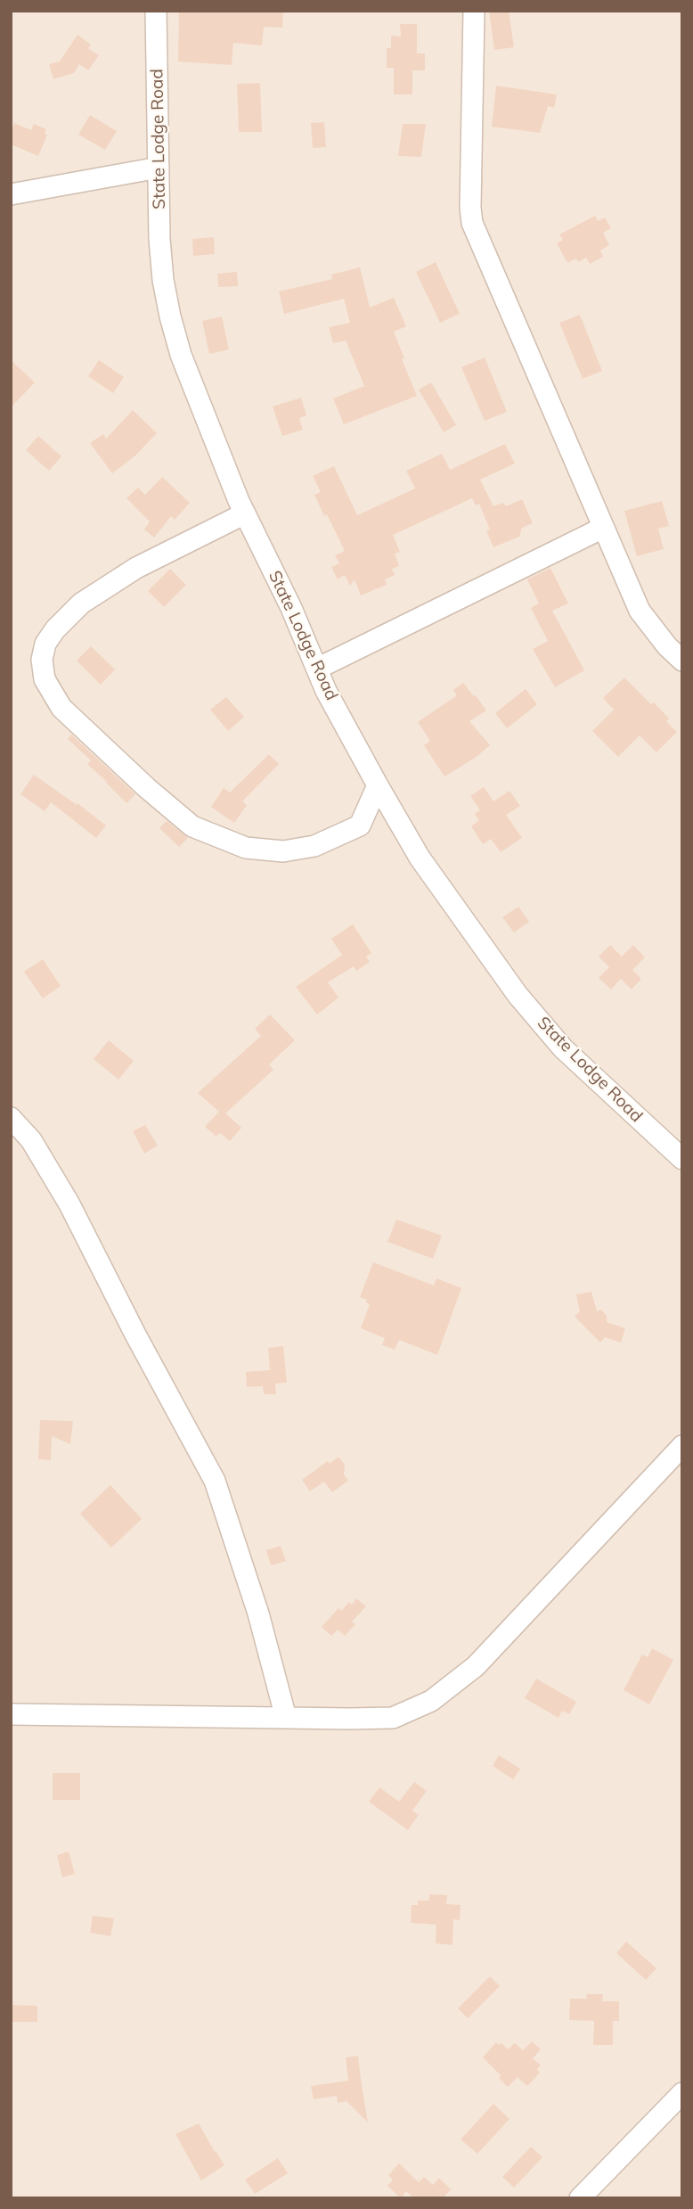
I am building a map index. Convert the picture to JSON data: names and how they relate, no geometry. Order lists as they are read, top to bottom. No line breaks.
{"streets":{"street":["State Lodge Road"]}}
